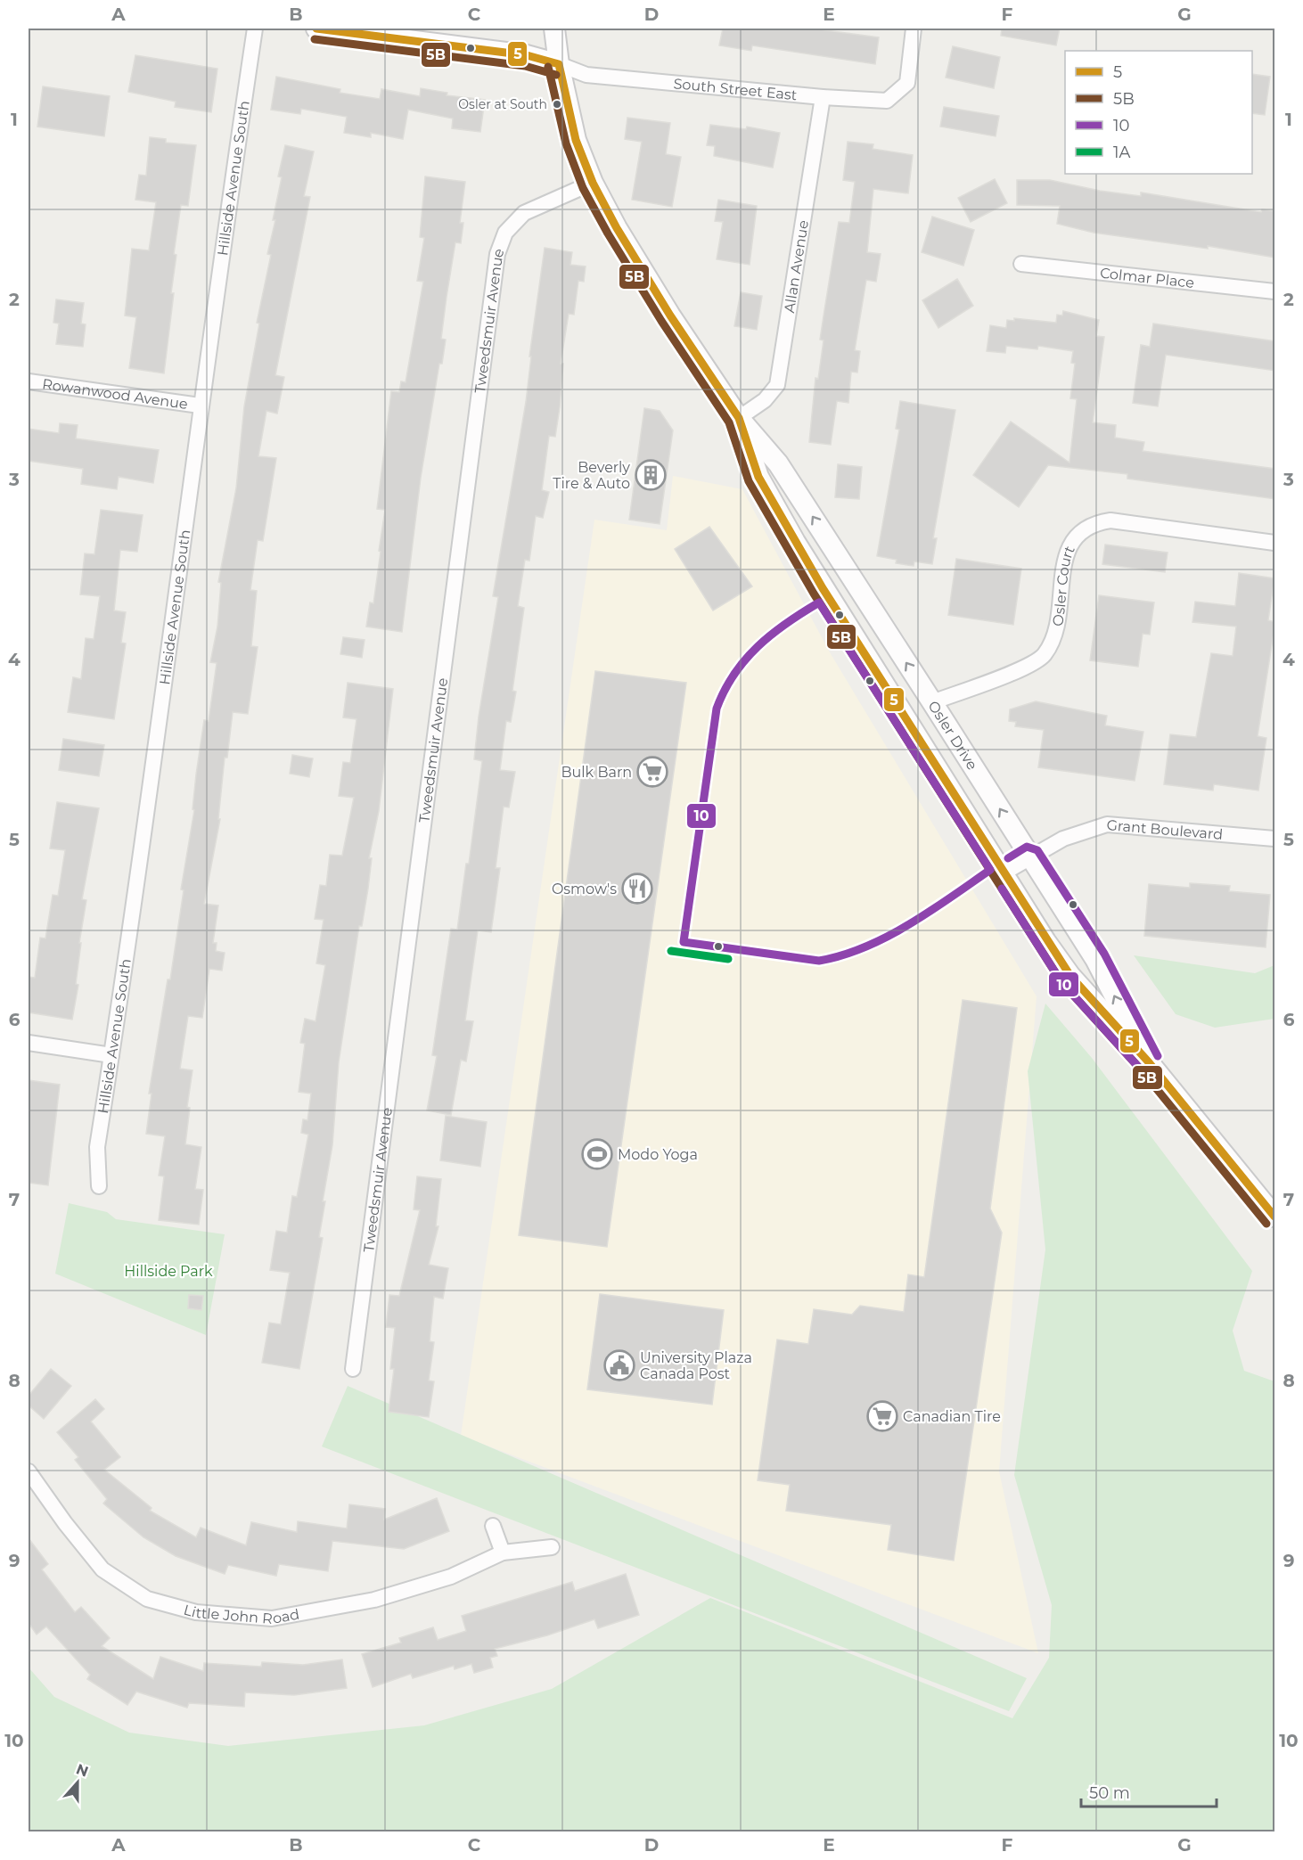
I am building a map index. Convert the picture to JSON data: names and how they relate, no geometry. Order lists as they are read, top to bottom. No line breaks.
{"streets":{"main road":["Osler Drive"],"street":["South Street East","Hillside Avenue South","Allan Avenue","Colmar Place","Tweedsmuir Avenue","Rowanwood Avenue","Osler Court","Grant Boulevard","Little John Road"]},"crossings":[["South Street East","Allan Avenue"],["South Street East","Osler Drive"],["Hillside Avenue South","Rowanwood Avenue"],["Allan Avenue","Osler Drive"],["Tweedsmuir Avenue","Osler Drive"],["Osler Court","Osler Drive"],["Osler Drive","Grant Boulevard"]],"parks":["Hillside Park"],"places":{"other":["Osler at South"],"building":["Beverly Tire & Auto"],"supermarket":["Bulk Barn","Canadian Tire"],"restaurant":["Osmow's"],"sports":["Modo Yoga"],"public building":["University Plaza Canada Post"]},"lines":["transit line 5","transit line 5B","transit line 10","transit line 1A"],"legend":["5","5B","10","1A"],"scale_bar":"50 m","north":"top","grid":{"columns":["A","B","C","D","E","F","G"],"rows":["1","2","3","4","5","6","7","8","9","10"]}}
